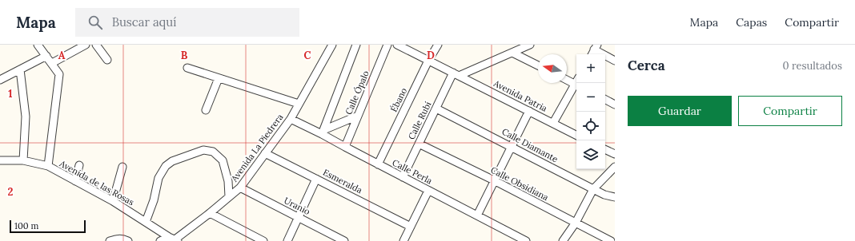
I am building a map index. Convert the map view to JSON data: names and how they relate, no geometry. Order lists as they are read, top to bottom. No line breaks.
{"streets":{"street":["Calle Ópalo","Avenida Patria","Ébano","Calle Rubí","Calle Diamante","Avenida La Piedrera","Calle Perla","Esmeralda","Avenida de las Rosas","Calle Obsidiana","Uranio"]},"crossings":[["Calle Ópalo","Calle Perla"],["Avenida Patria","Ébano"],["Avenida Patria","Calle Rubí"],["Ébano","Calle Perla"],["Calle Rubí","Calle Diamante"],["Calle Rubí","Calle Perla"],["Calle Rubí","Calle Obsidiana"],["Avenida La Piedrera","Calle Perla"],["Avenida La Piedrera","Esmeralda"],["Avenida La Piedrera","Avenida de las Rosas"],["Avenida La Piedrera","Uranio"]],"scale_bar":"100 m","north":"left","page":{"header":"Mapa","search":"Buscar aquí","nav":["Mapa","Capas","Compartir"],"heading":["Cerca","0 resultados"],"map_buttons":["+","−"],"buttons":["Guardar","Compartir"],"scale":"100 m"},"grid":{"columns":["A","B","C","D"],"rows":["1","2"]}}
